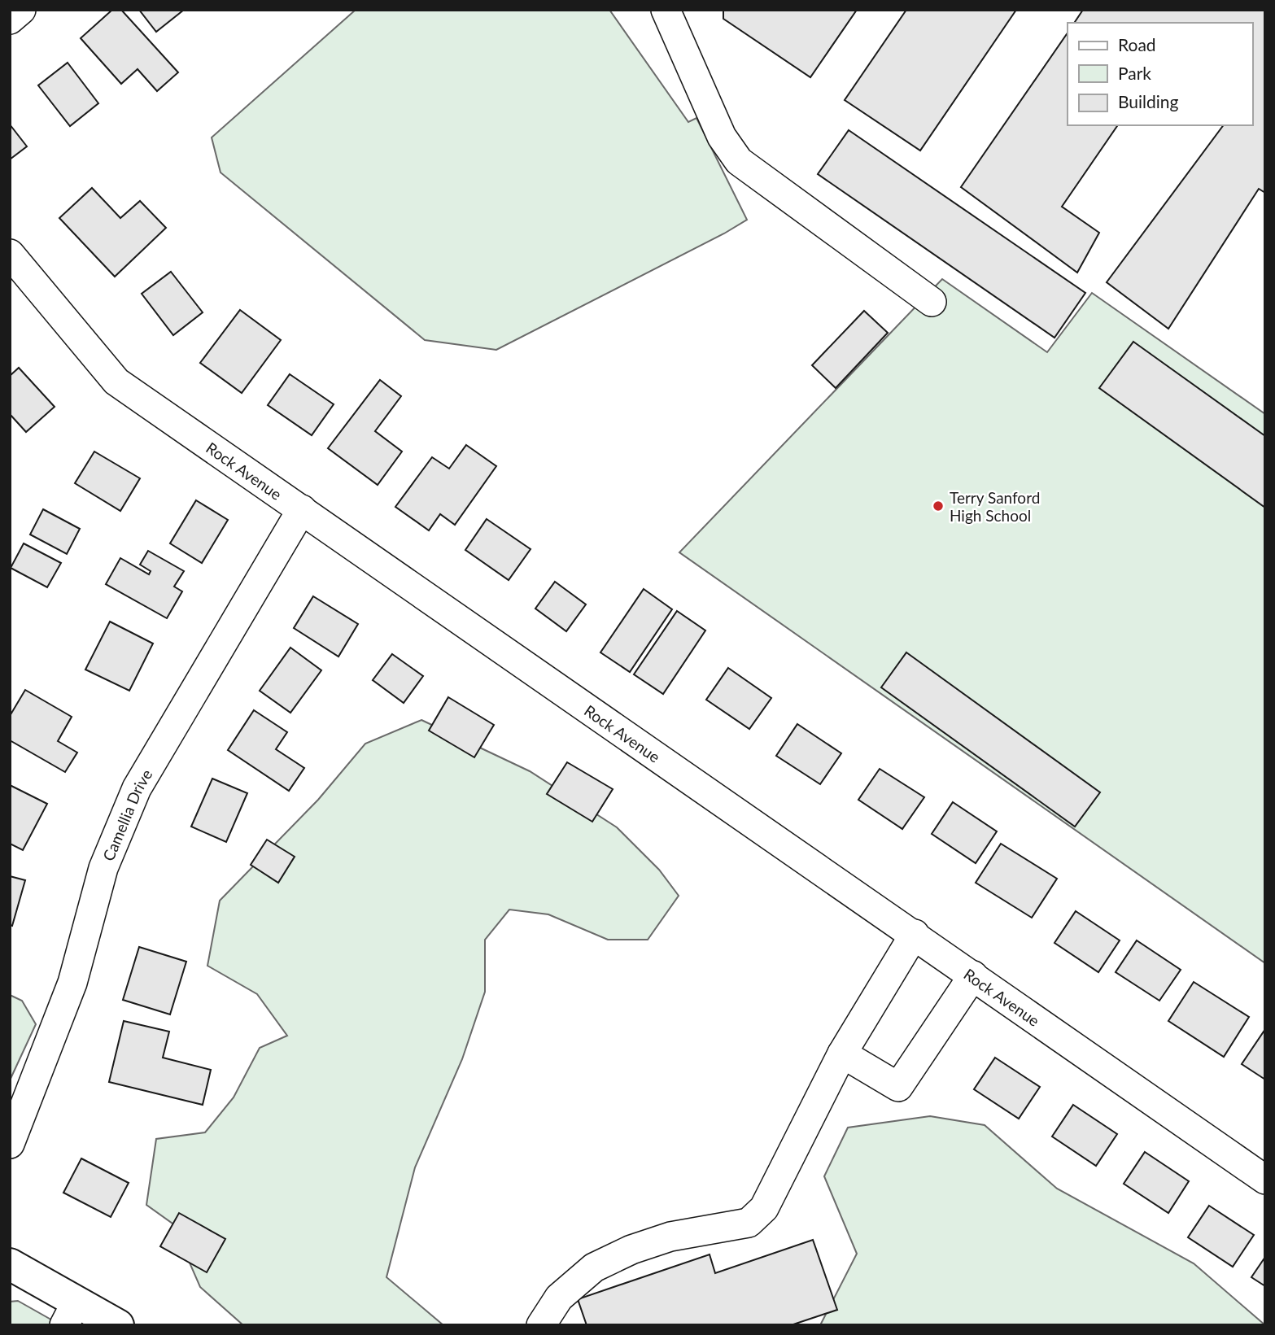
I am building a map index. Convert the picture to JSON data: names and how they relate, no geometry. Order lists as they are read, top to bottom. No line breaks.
{"streets":{"street":["Rock Avenue","Camellia Drive"]},"crossings":[["Rock Avenue","Camellia Drive"]],"places":["Terry Sanford High School"],"legend":["Road","Park","Building"]}
